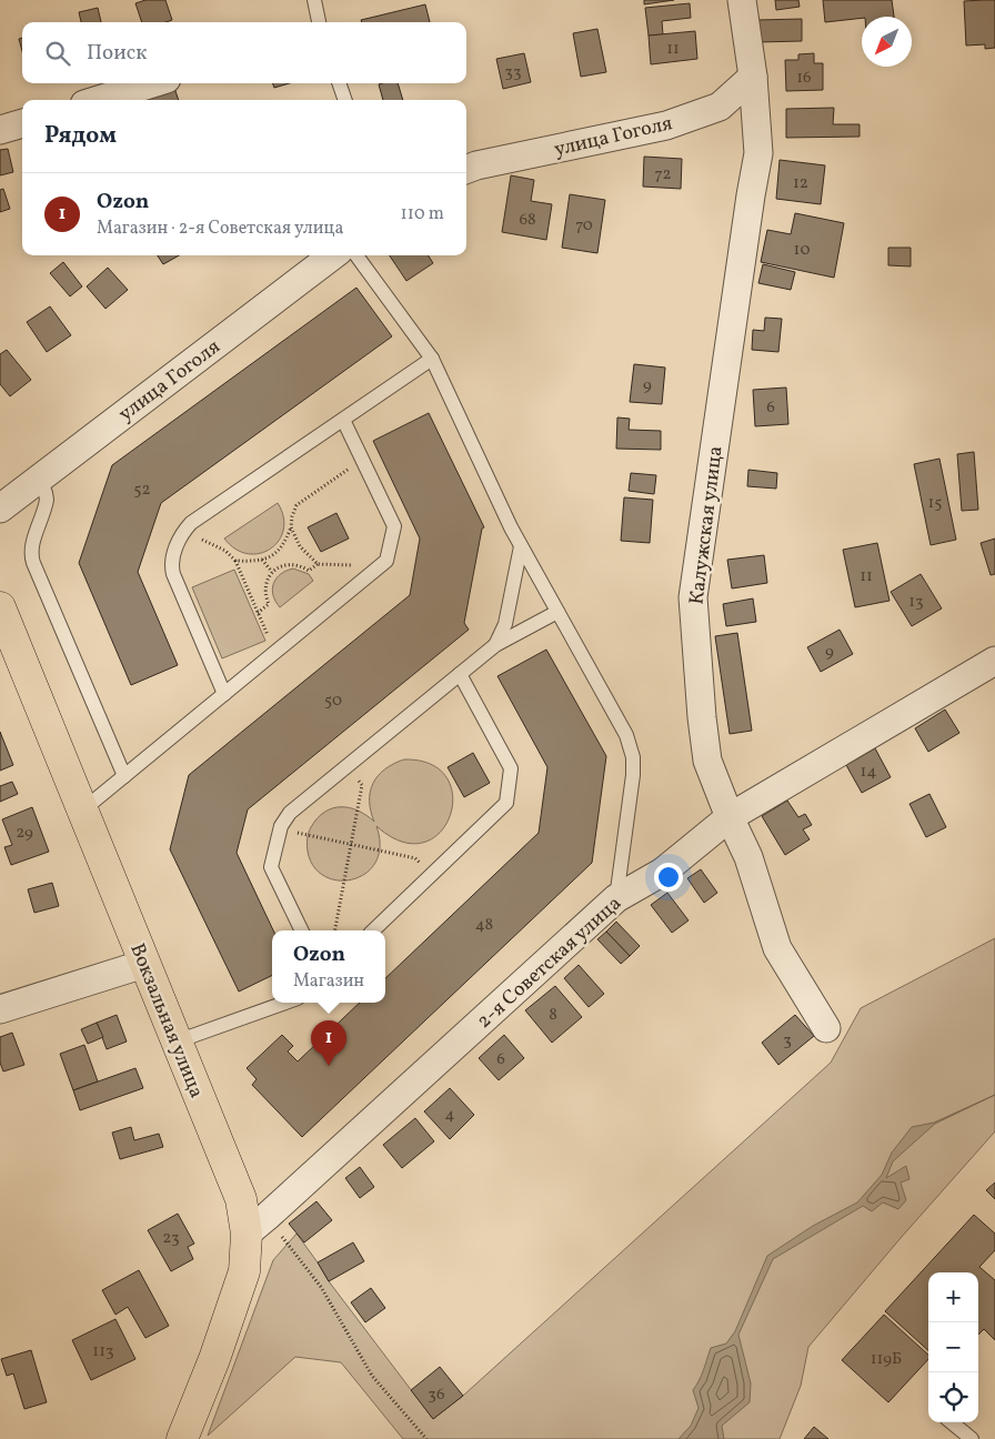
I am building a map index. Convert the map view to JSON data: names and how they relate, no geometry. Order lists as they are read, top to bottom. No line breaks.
{"streets":{"main road":["Вокзальная улица"],"street":["улица Гоголя","Калужская улица","2-я Советская улица"]},"crossings":[["улица Гоголя","Калужская улица"],["Калужская улица","2-я Советская улица"],["2-я Советская улица","Вокзальная улица"]],"house_numbers":["11","33","16","72","12","68","70","10","9","6","52","15","11","13","9","50","14","29","48","8","3","6","4","23","113","119Б","36"],"north":"bottom left","page":{"search":"Поиск","heading":"Рядом","list":[{"mark":"1","name":"Ozon","note":"Магазин · 2-я Советская улица","value":"110 m"}],"popup":["Ozon","Магазин"],"pins":"1","map_buttons":["+","−"]}}
